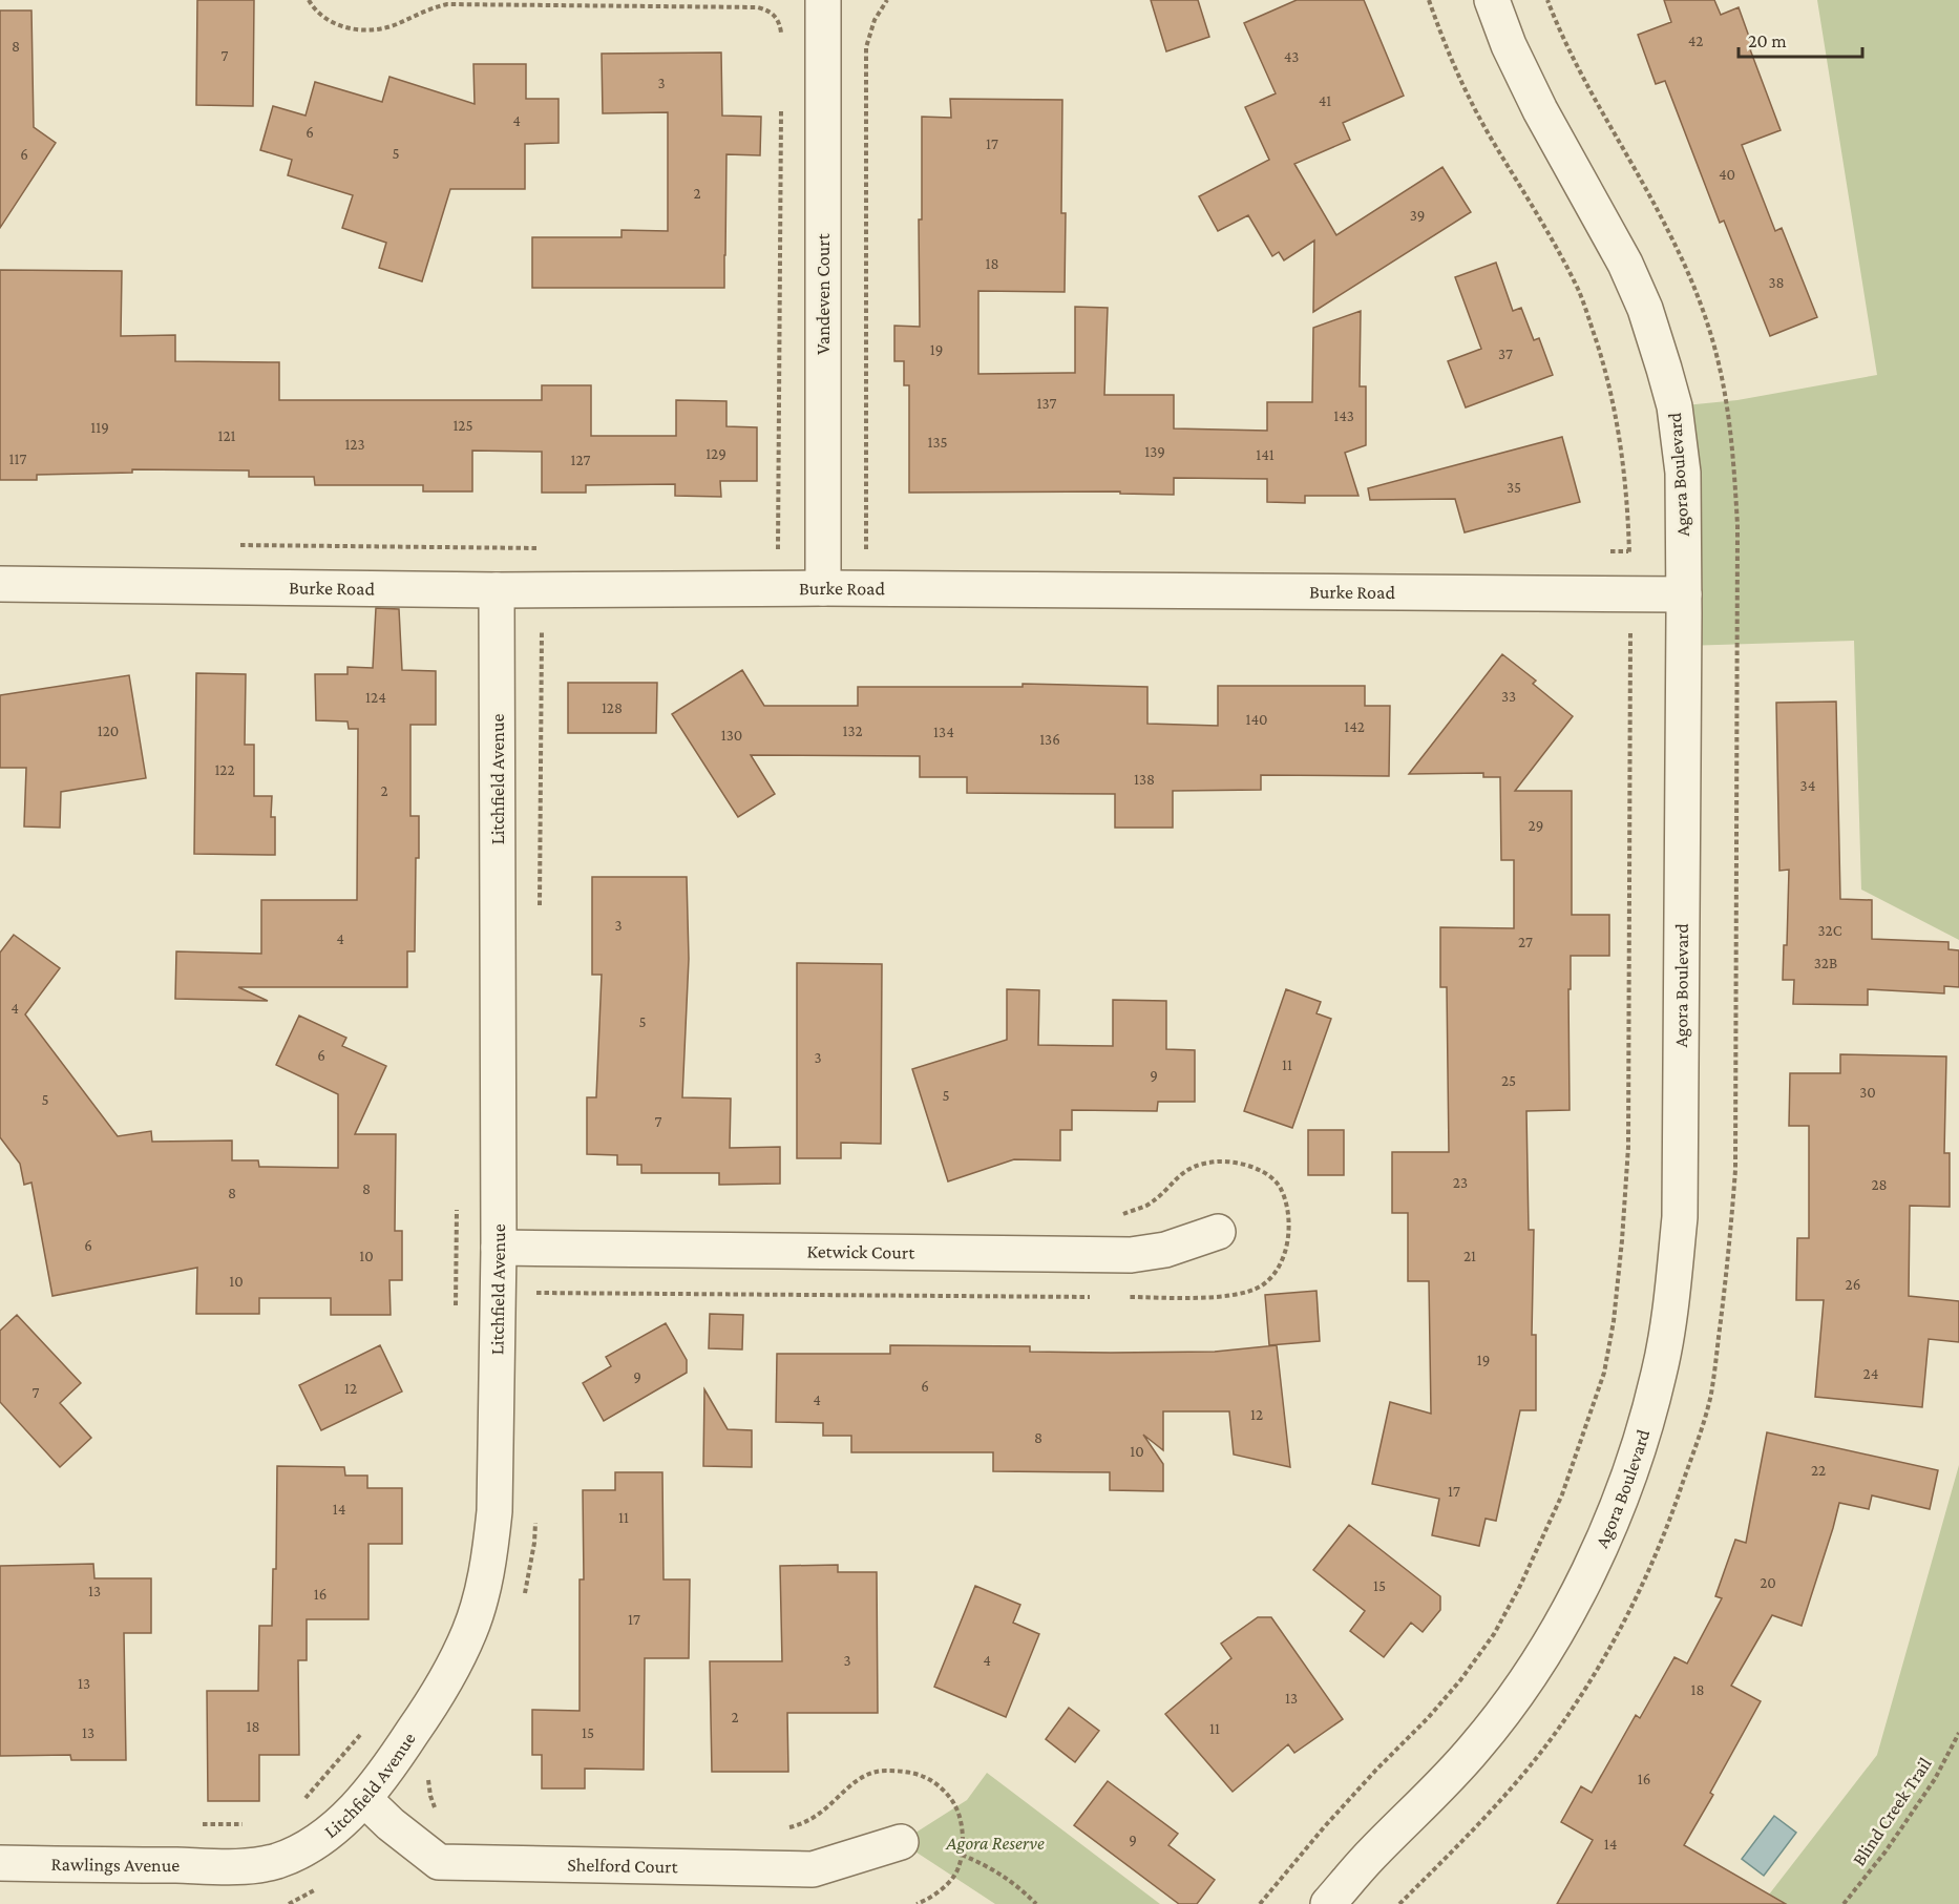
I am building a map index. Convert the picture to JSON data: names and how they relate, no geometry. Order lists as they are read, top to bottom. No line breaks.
{"streets":{"street":["Vandeven Court","Agora Boulevard","Burke Road","Litchfield Avenue","Ketwick Court","Rawlings Avenue","Shelford Court"],"path":["Blind Creek Trail"]},"crossings":[["Vandeven Court","Burke Road"],["Agora Boulevard","Burke Road"],["Burke Road","Litchfield Avenue"],["Litchfield Avenue","Ketwick Court"],["Litchfield Avenue","Rawlings Avenue"],["Litchfield Avenue","Shelford Court"]],"parks":["Agora Reserve"],"house_numbers":["42","8","7","43","3","41","4","6","17","5","6","40","2","39","18","38","19","37","137","143","125","119","121","135","123","139","129","141","117","127","35","33","124","128","140","142","120","132","134","130","136","122","138","34","2","29","3","32C","4","27","32B","4","5","6","3","11","9","25","30","5","5","7","23","28","8","8","6","10","21","10","26","19","24","9","6","12","7","4","12","8","10","22","17","14","11","20","15","13","16","17","3","4","13","18","13","2","18","11","13","15","16","9","14"],"scale_bar":"20 m"}
